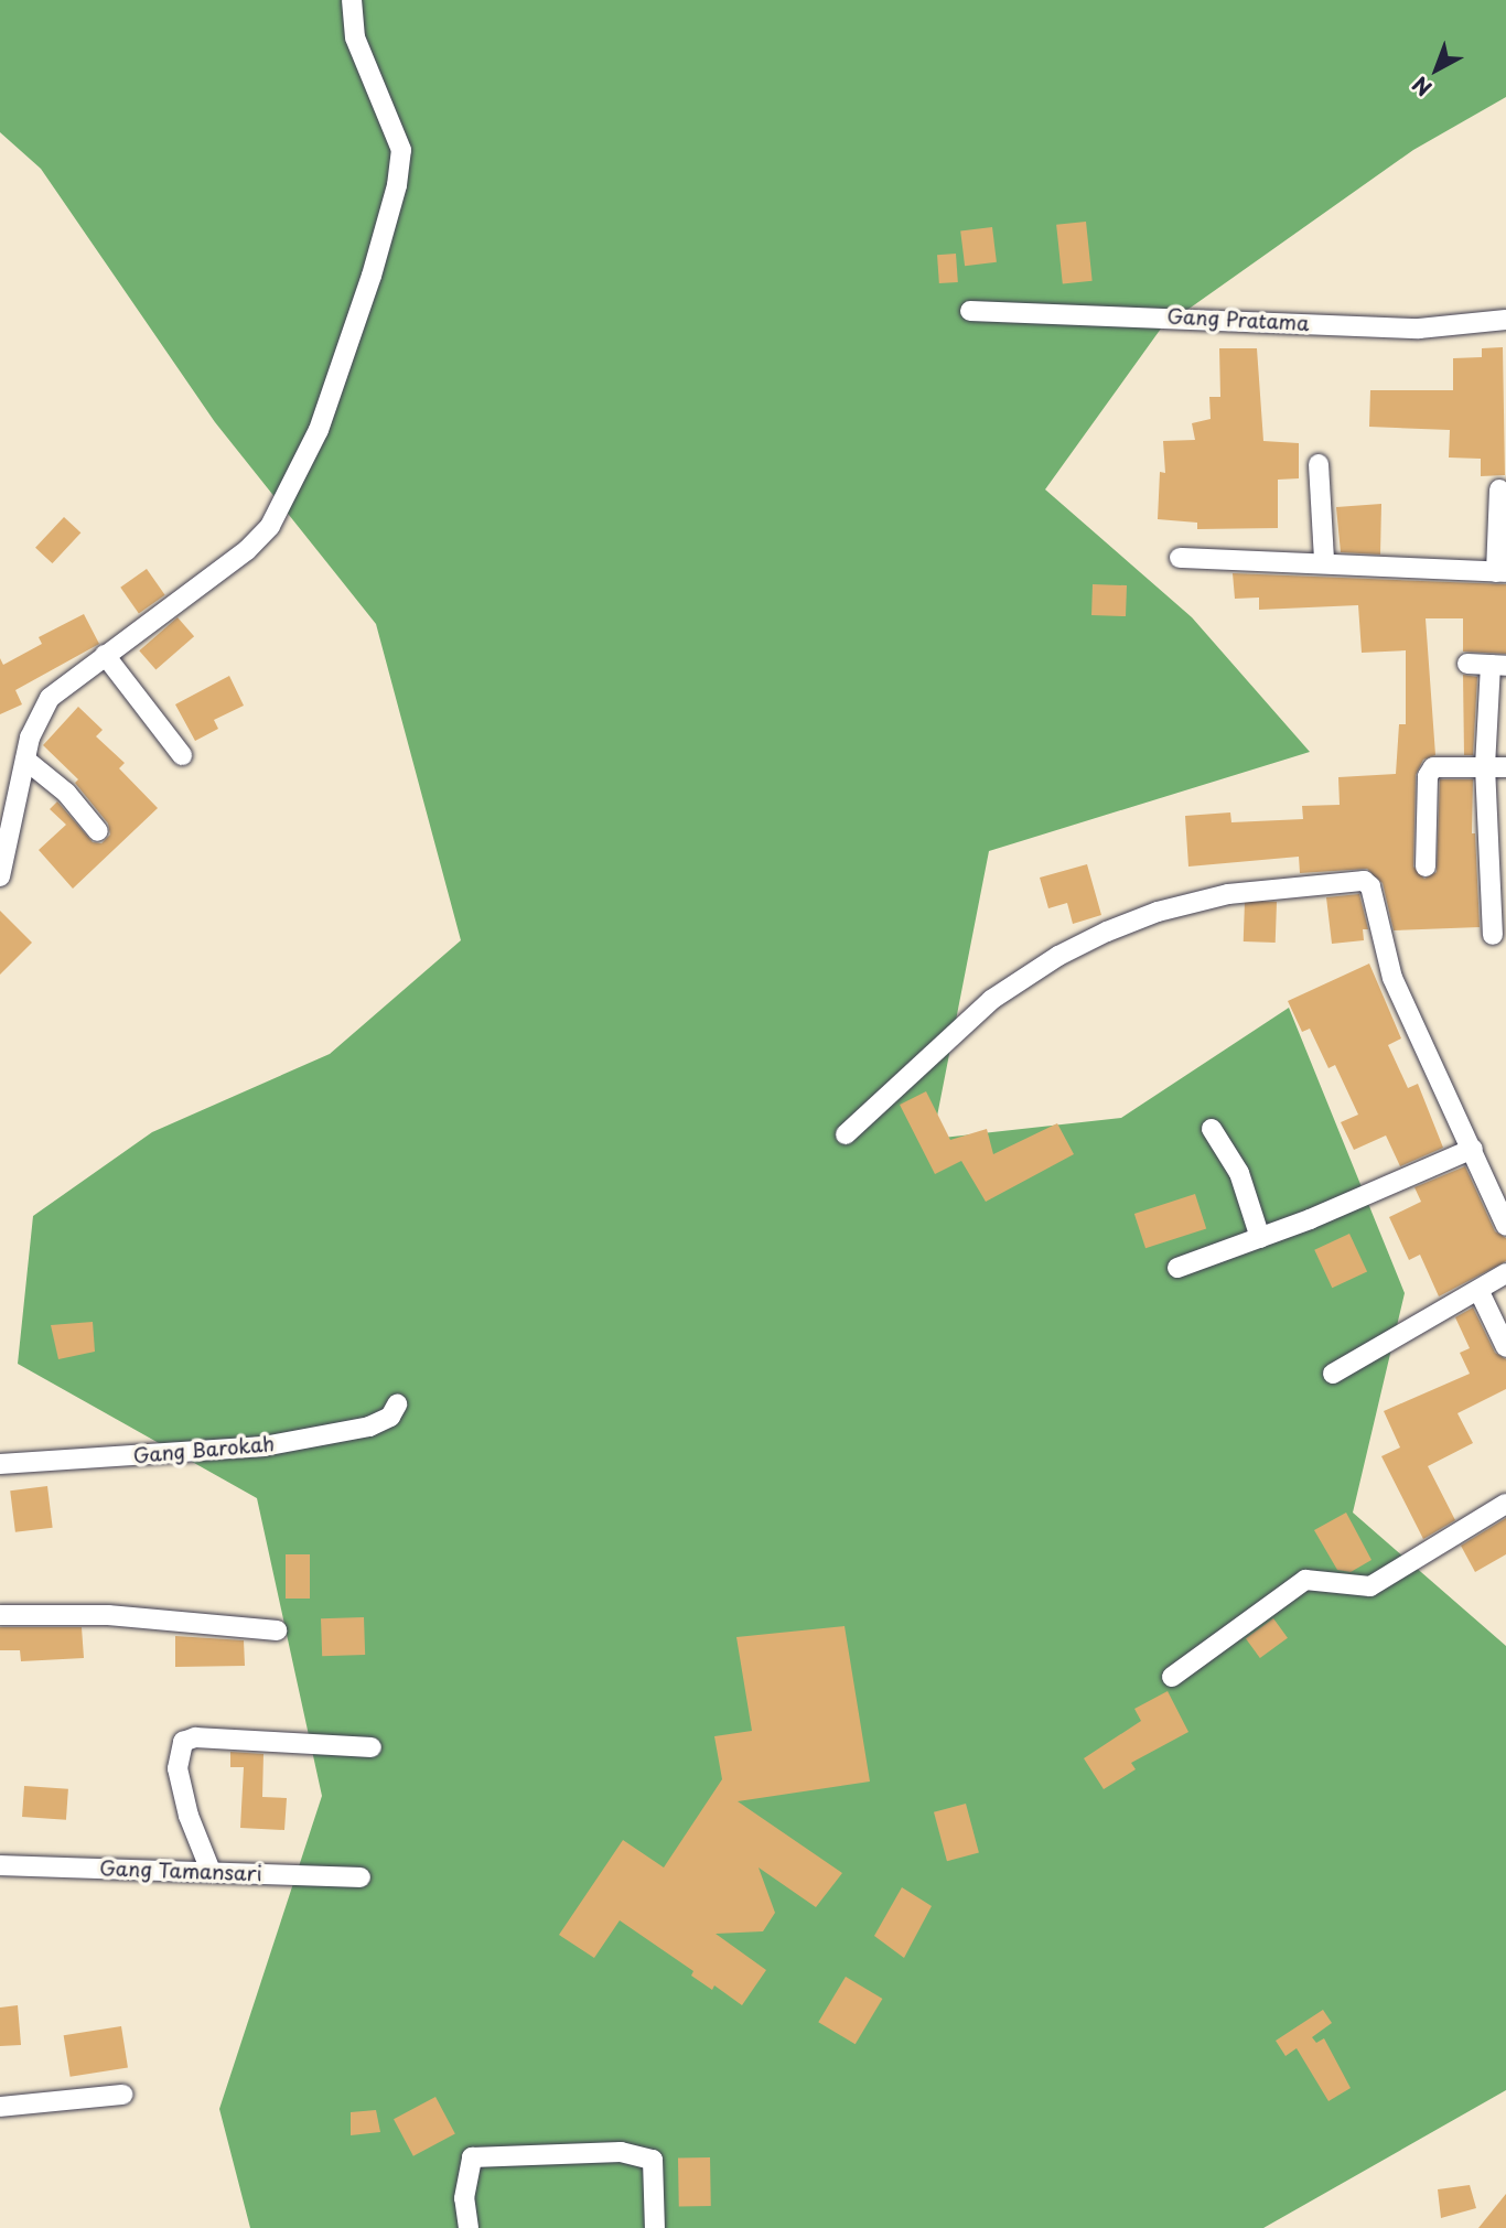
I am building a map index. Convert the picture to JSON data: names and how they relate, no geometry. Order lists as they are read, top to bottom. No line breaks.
{"streets":{"street":["Gang Pratama","Gang Barokah","Gang Tamansari"]},"north":"bottom left"}
